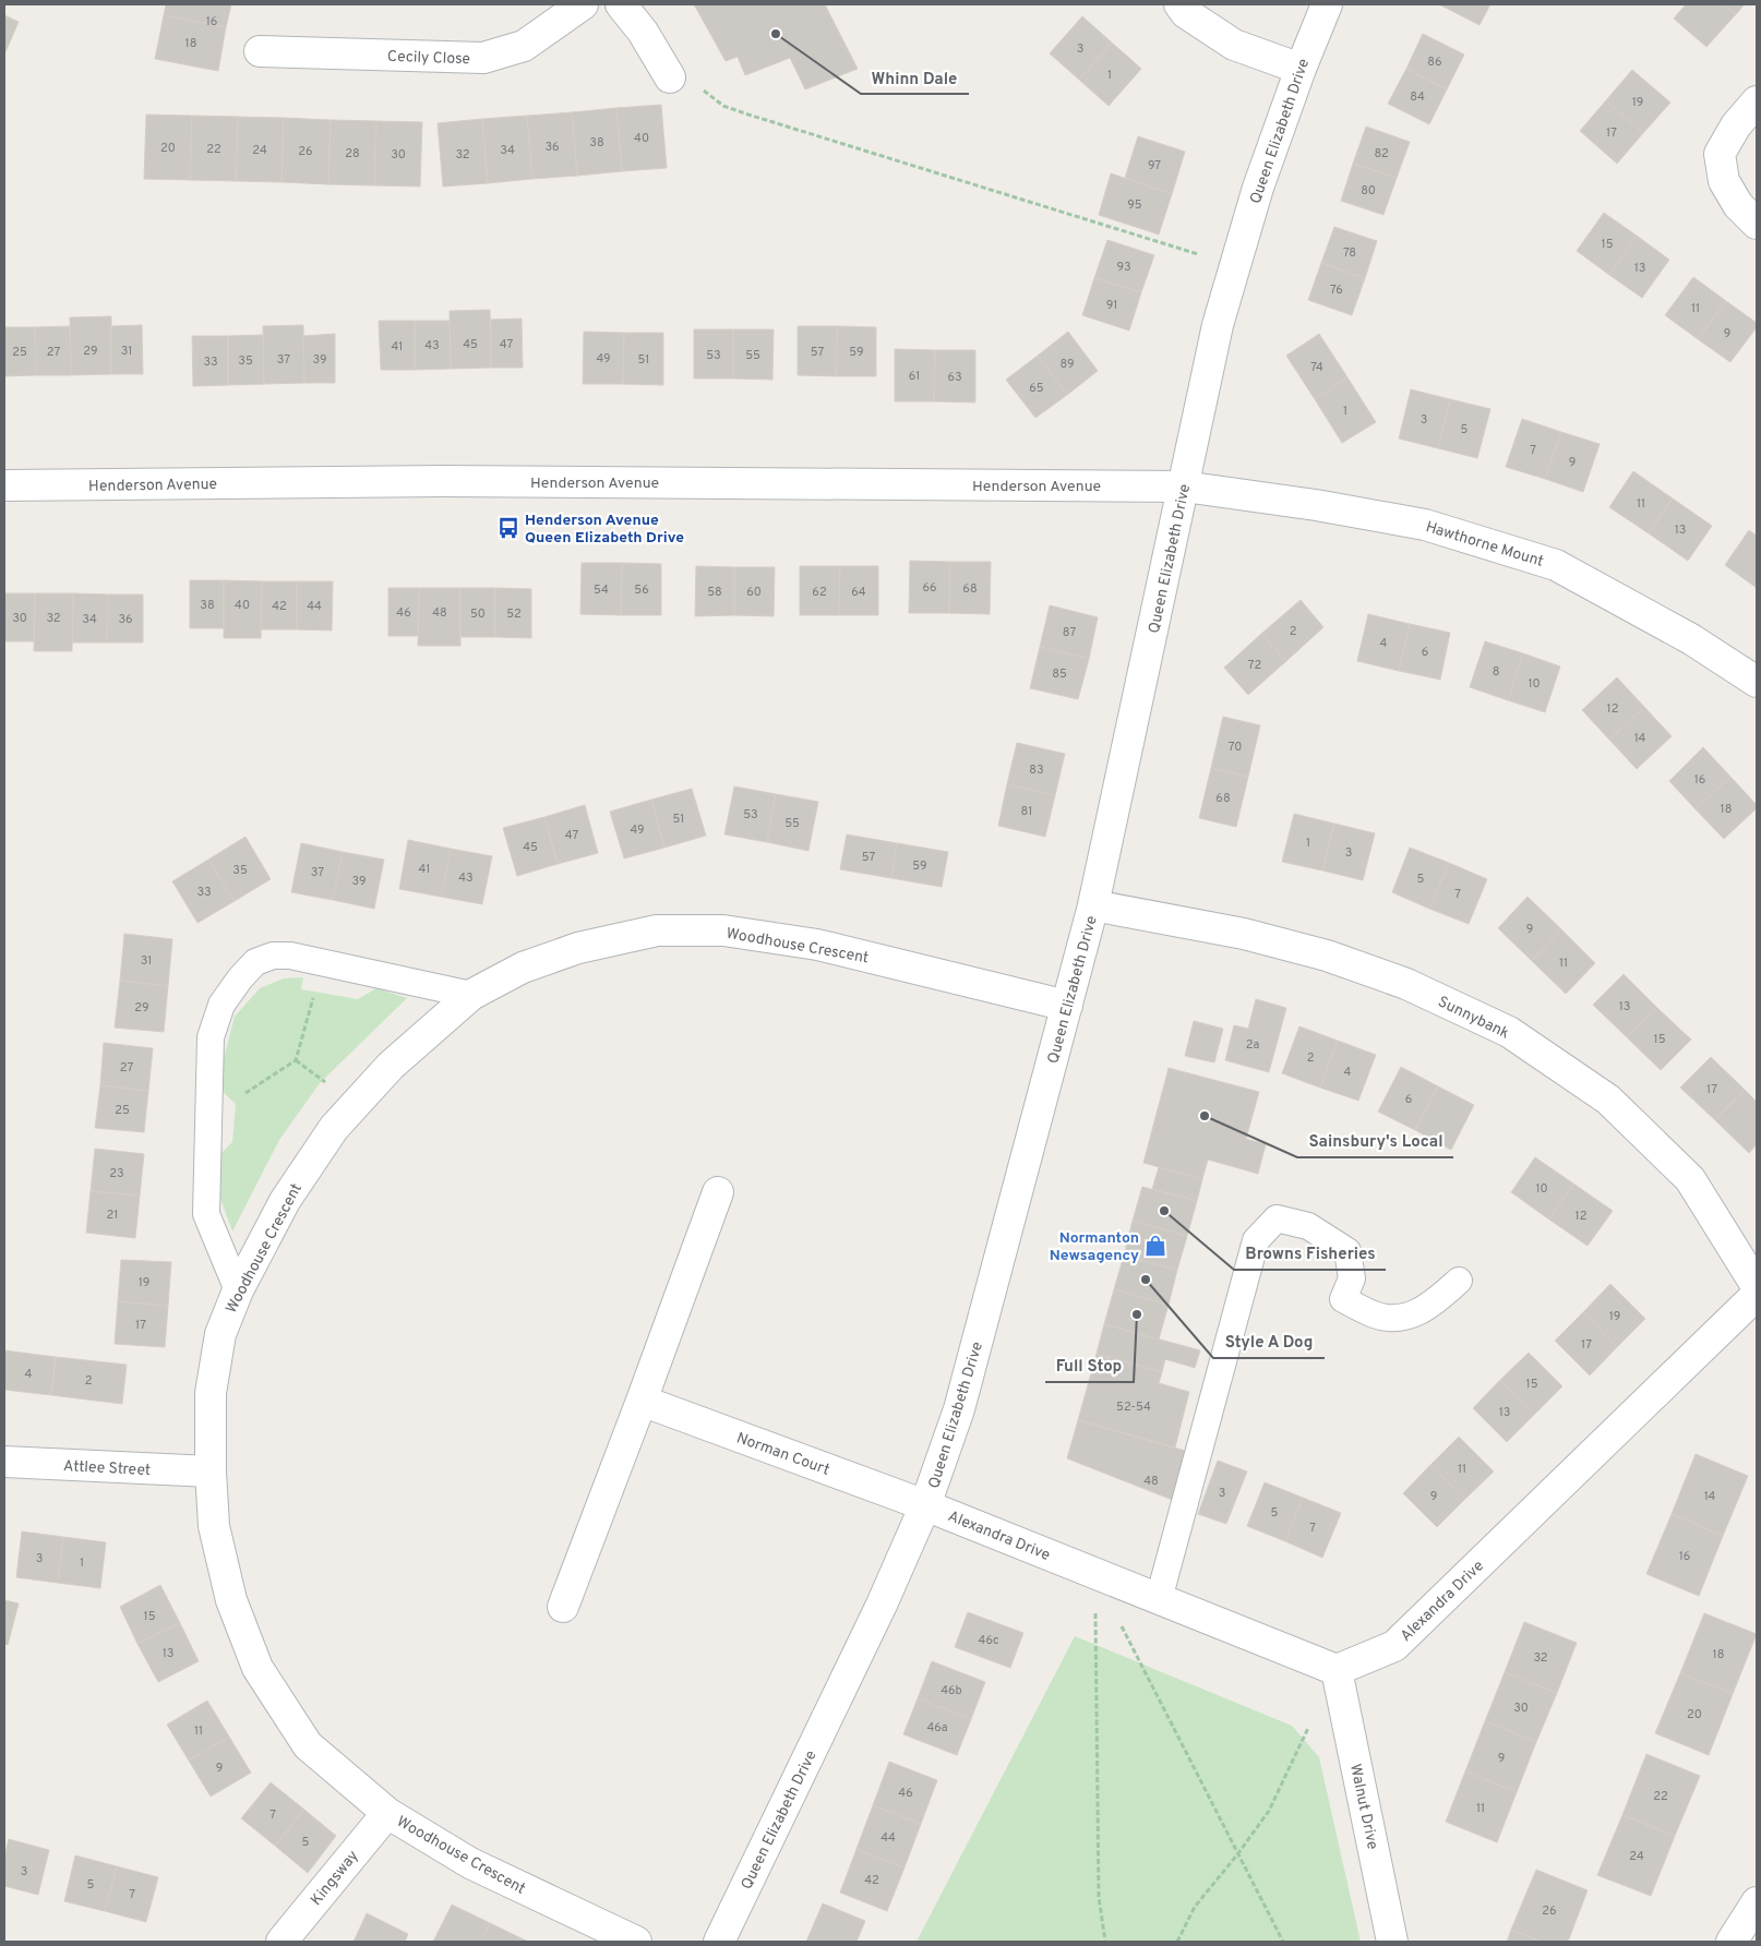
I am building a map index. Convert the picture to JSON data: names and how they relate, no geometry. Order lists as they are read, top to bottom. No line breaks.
{"streets":{"street":["Cecily Close","Queen Elizabeth Drive","Henderson Avenue","Hawthorne Mount","Woodhouse Crescent","Sunnybank","Norman Court","Attlee Street","Alexandra Drive","Walnut Drive","Kingsway"]},"crossings":[["Queen Elizabeth Drive","Henderson Avenue"],["Queen Elizabeth Drive","Hawthorne Mount"],["Queen Elizabeth Drive","Woodhouse Crescent"],["Queen Elizabeth Drive","Sunnybank"],["Queen Elizabeth Drive","Norman Court"],["Queen Elizabeth Drive","Alexandra Drive"],["Henderson Avenue","Hawthorne Mount"],["Woodhouse Crescent","Attlee Street"],["Woodhouse Crescent","Kingsway"],["Norman Court","Alexandra Drive"],["Alexandra Drive","Walnut Drive"]],"places":{"other":["Whinn Dale","Sainsbury's Local","Browns Fisheries","Style A Dog","Full Stop"],"bus stop":["Henderson Avenue Queen Elizabeth Drive"],"shop":["Normanton Newsagency"]},"house_numbers":["16","18","3","86","1","84","19","17","40","38","36","20","22","24","34","26","28","82","30","32","97","80","95","15","78","93","13","76","91","11","9","45","47","43","41","29","31","25","27","57","59","53","55","49","37","39","51","35","33","89","74","61","63","65","1","3","5","7","9","11","13","66","68","54","56","58","60","62","64","38","40","42","44","46","48","50","52","30","32","34","36","2","87","4","6","72","8","85","10","12","14","70","83","16","68","18","81","53","51","55","49","47","1","45","3","57","59","41","35","37","43","5","39","33","7","9","31","11","13","29","15","2a","2","27","4","17","6","25","23","10","21","12","19","19","17","17","4","2","15","52-54","13","11","48","3","9","14","5","7","16","3","1","15","46c","13","18","32","46b","30","20","46a","11","9","9","46","22","11","7","44","5","24","3","42","5","7","26"]}
